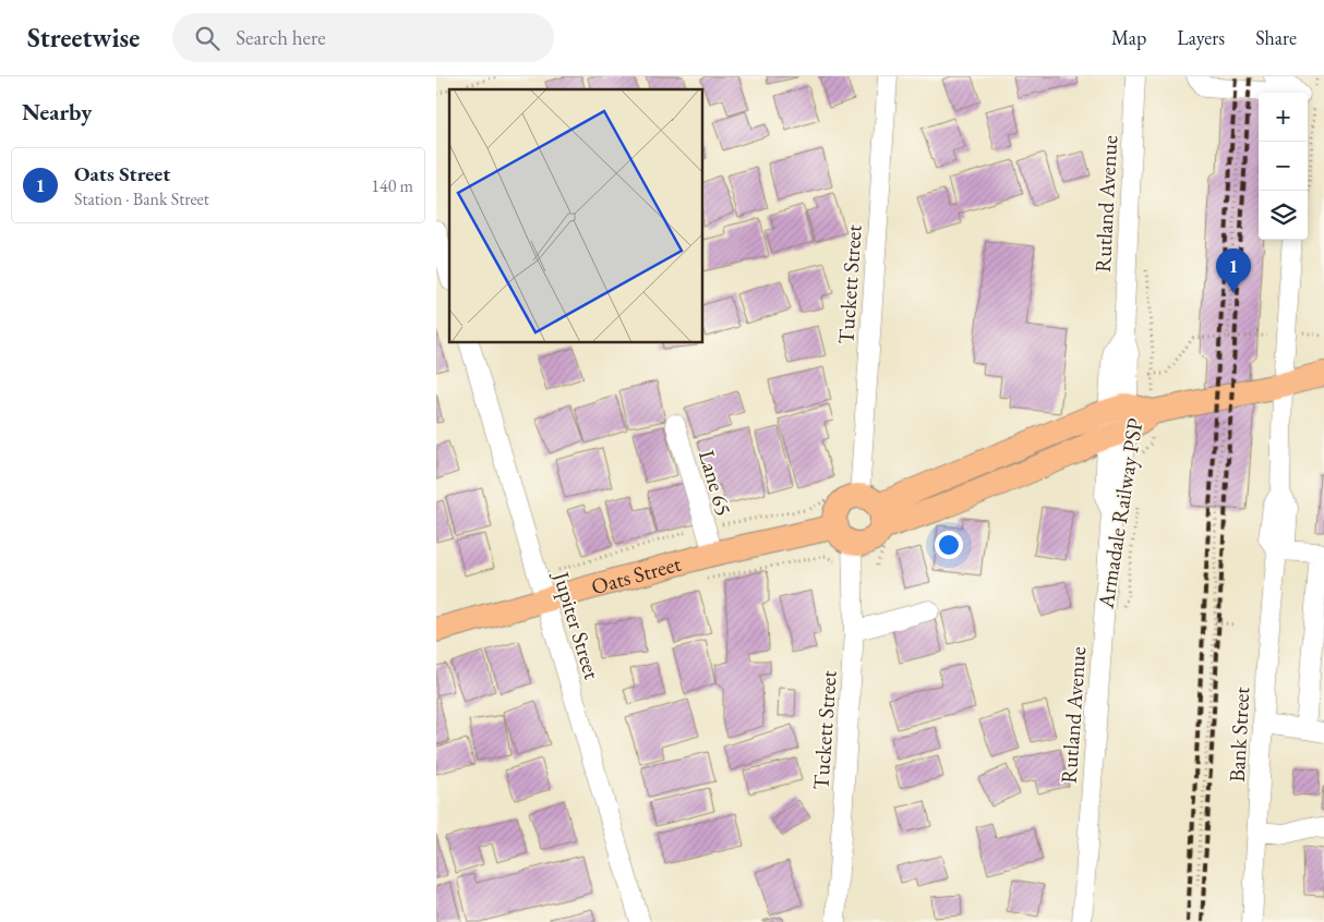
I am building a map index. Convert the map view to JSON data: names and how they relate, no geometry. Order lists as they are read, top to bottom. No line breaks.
{"streets":{"main road":["Oats Street"],"street":["Rutland Avenue","Tuckett Street","Lane 65","Jupiter Street","Bank Street"],"path":["Armadale Railway PSP"]},"crossings":[["Tuckett Street","Oats Street"],["Lane 65","Oats Street"],["Oats Street","Jupiter Street"]],"page":{"header":"Streetwise","search":"Search here","nav":["Map","Layers","Share"],"heading":"Nearby","map_buttons":["+","−"],"list":[{"mark":"1","name":"Oats Street","note":"Station · Bank Street","value":"140 m"}],"pins":"1"}}
